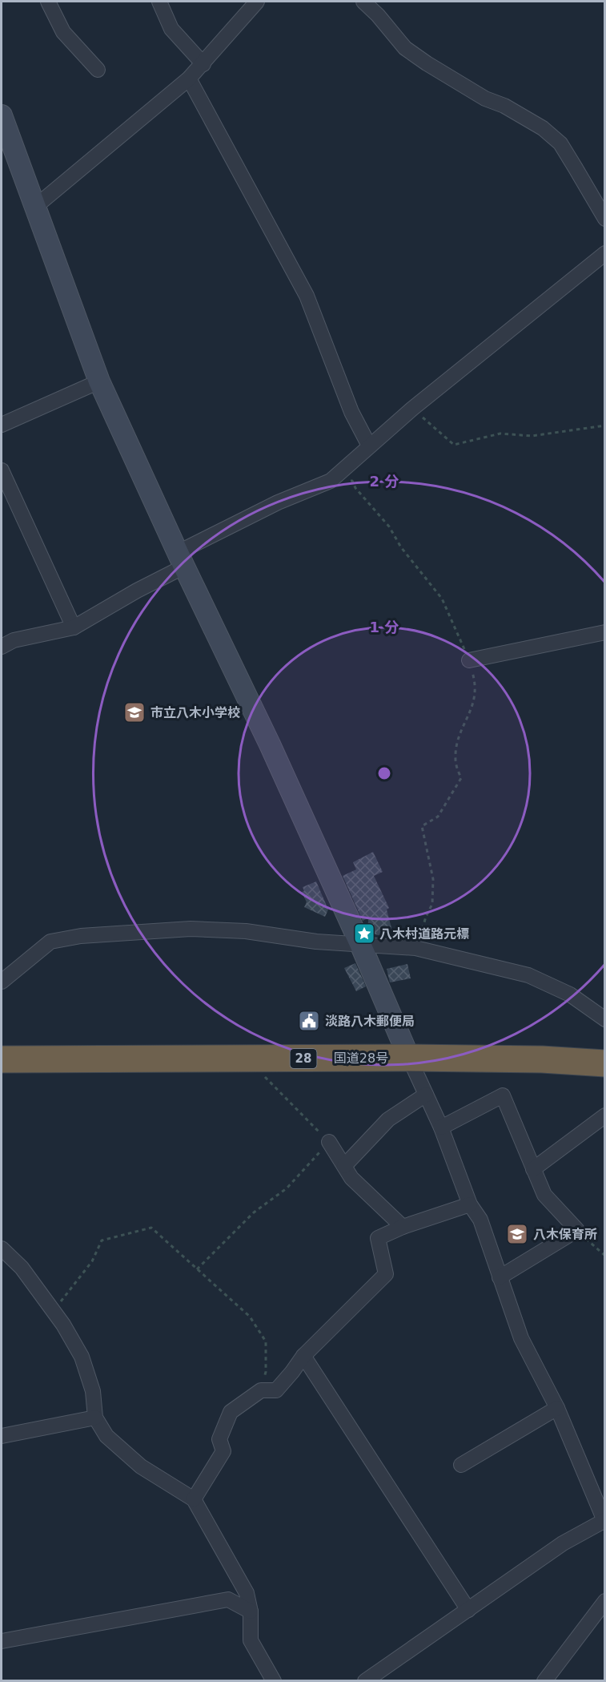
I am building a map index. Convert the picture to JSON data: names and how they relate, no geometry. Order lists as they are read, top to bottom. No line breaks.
{"streets":{"highway":["国道28号","28"]},"places":{"school or university":["市立八木小学校","八木保育所"],"place":["八木村道路元標"],"public building":["淡路八木郵便局"]},"rings":["2 分","1 分"]}
